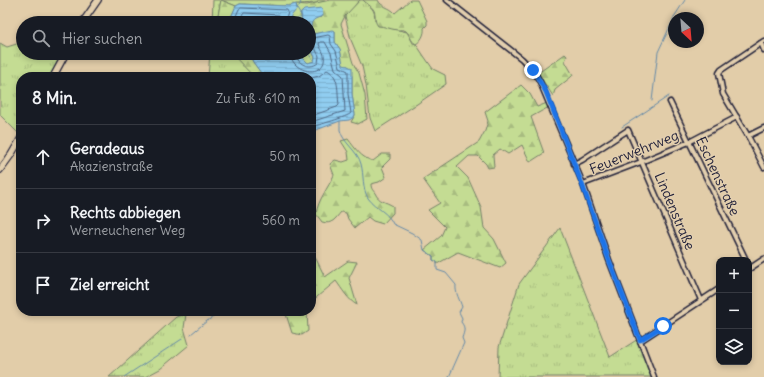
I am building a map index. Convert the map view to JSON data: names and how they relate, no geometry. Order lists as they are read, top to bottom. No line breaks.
{"streets":{"street":["Feuerwehrweg","Eschenstraße","Lindenstraße"]},"crossings":[["Feuerwehrweg","Eschenstraße"],["Feuerwehrweg","Lindenstraße"]],"north":"bottom right","page":{"search":"Hier suchen","heading":["8 Min.","Zu Fuß · 610 m"],"list":[["Geradeaus","Akazienstraße","50 m"],["Rechts abbiegen","Werneuchener Weg","560 m"],"Ziel erreicht"],"map_buttons":["+","−"]}}
